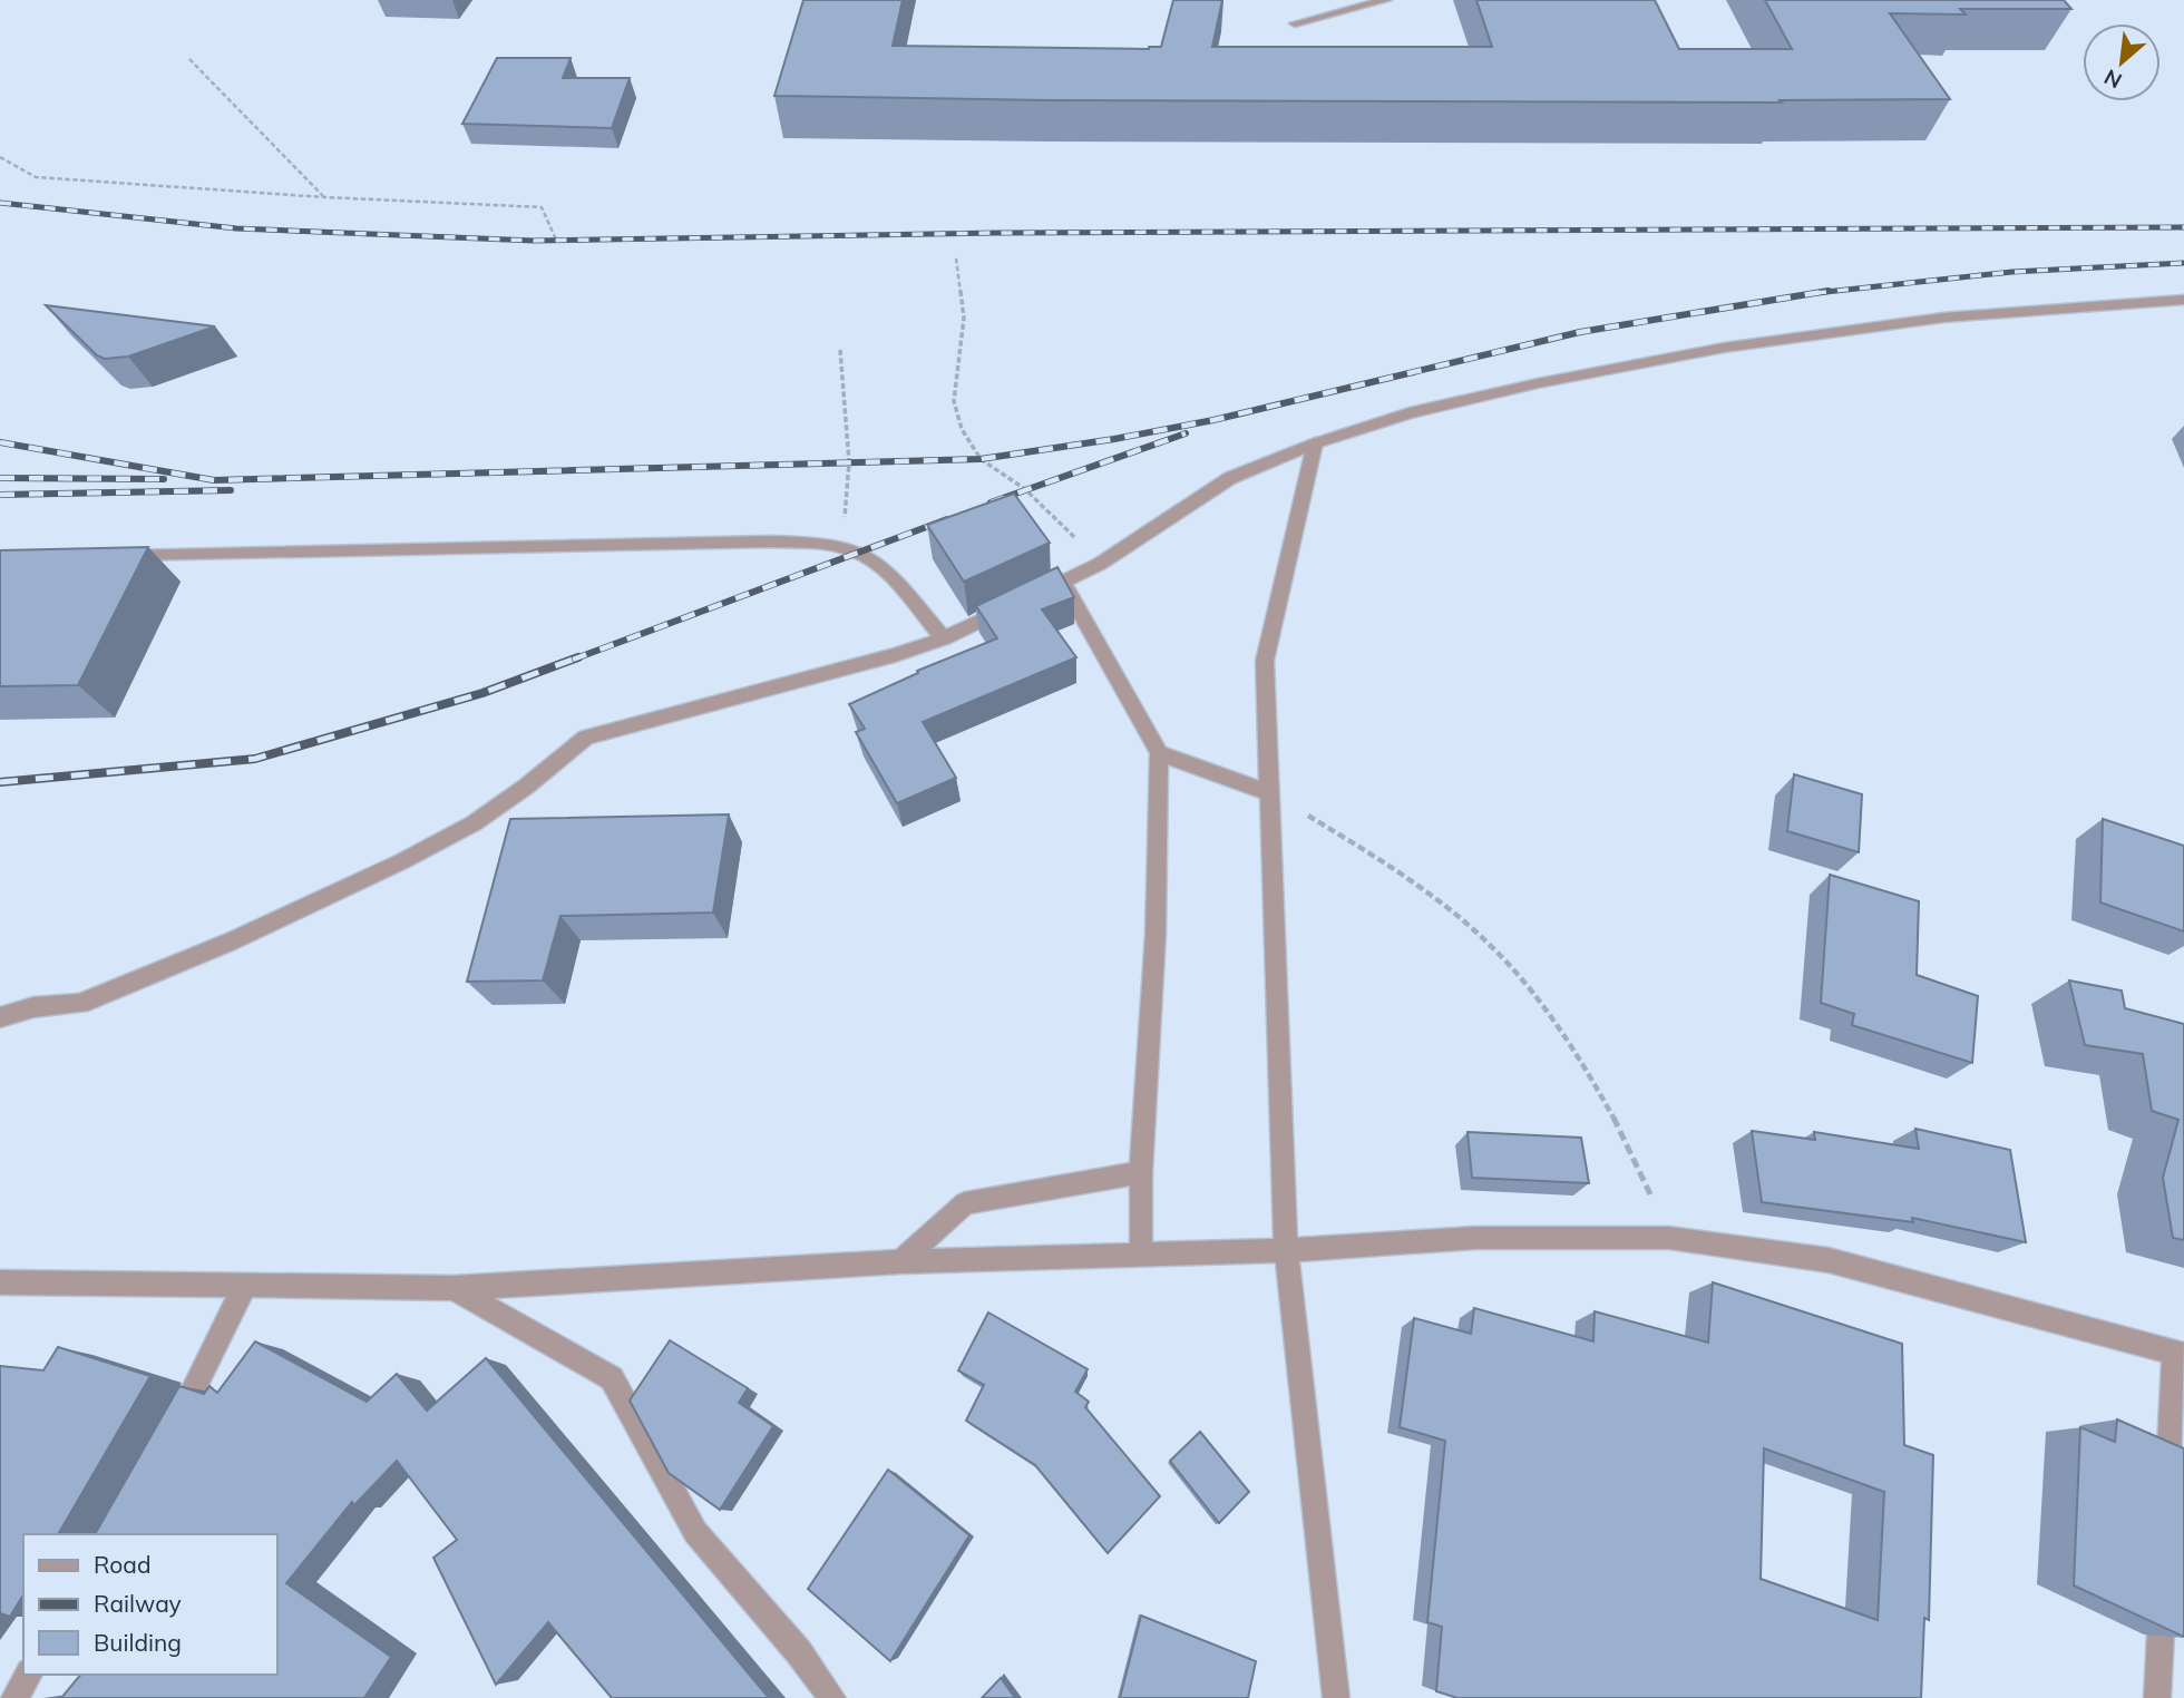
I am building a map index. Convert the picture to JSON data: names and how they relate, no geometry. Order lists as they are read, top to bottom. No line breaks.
{"legend":["Road","Railway","Building"],"north":"bottom left"}
